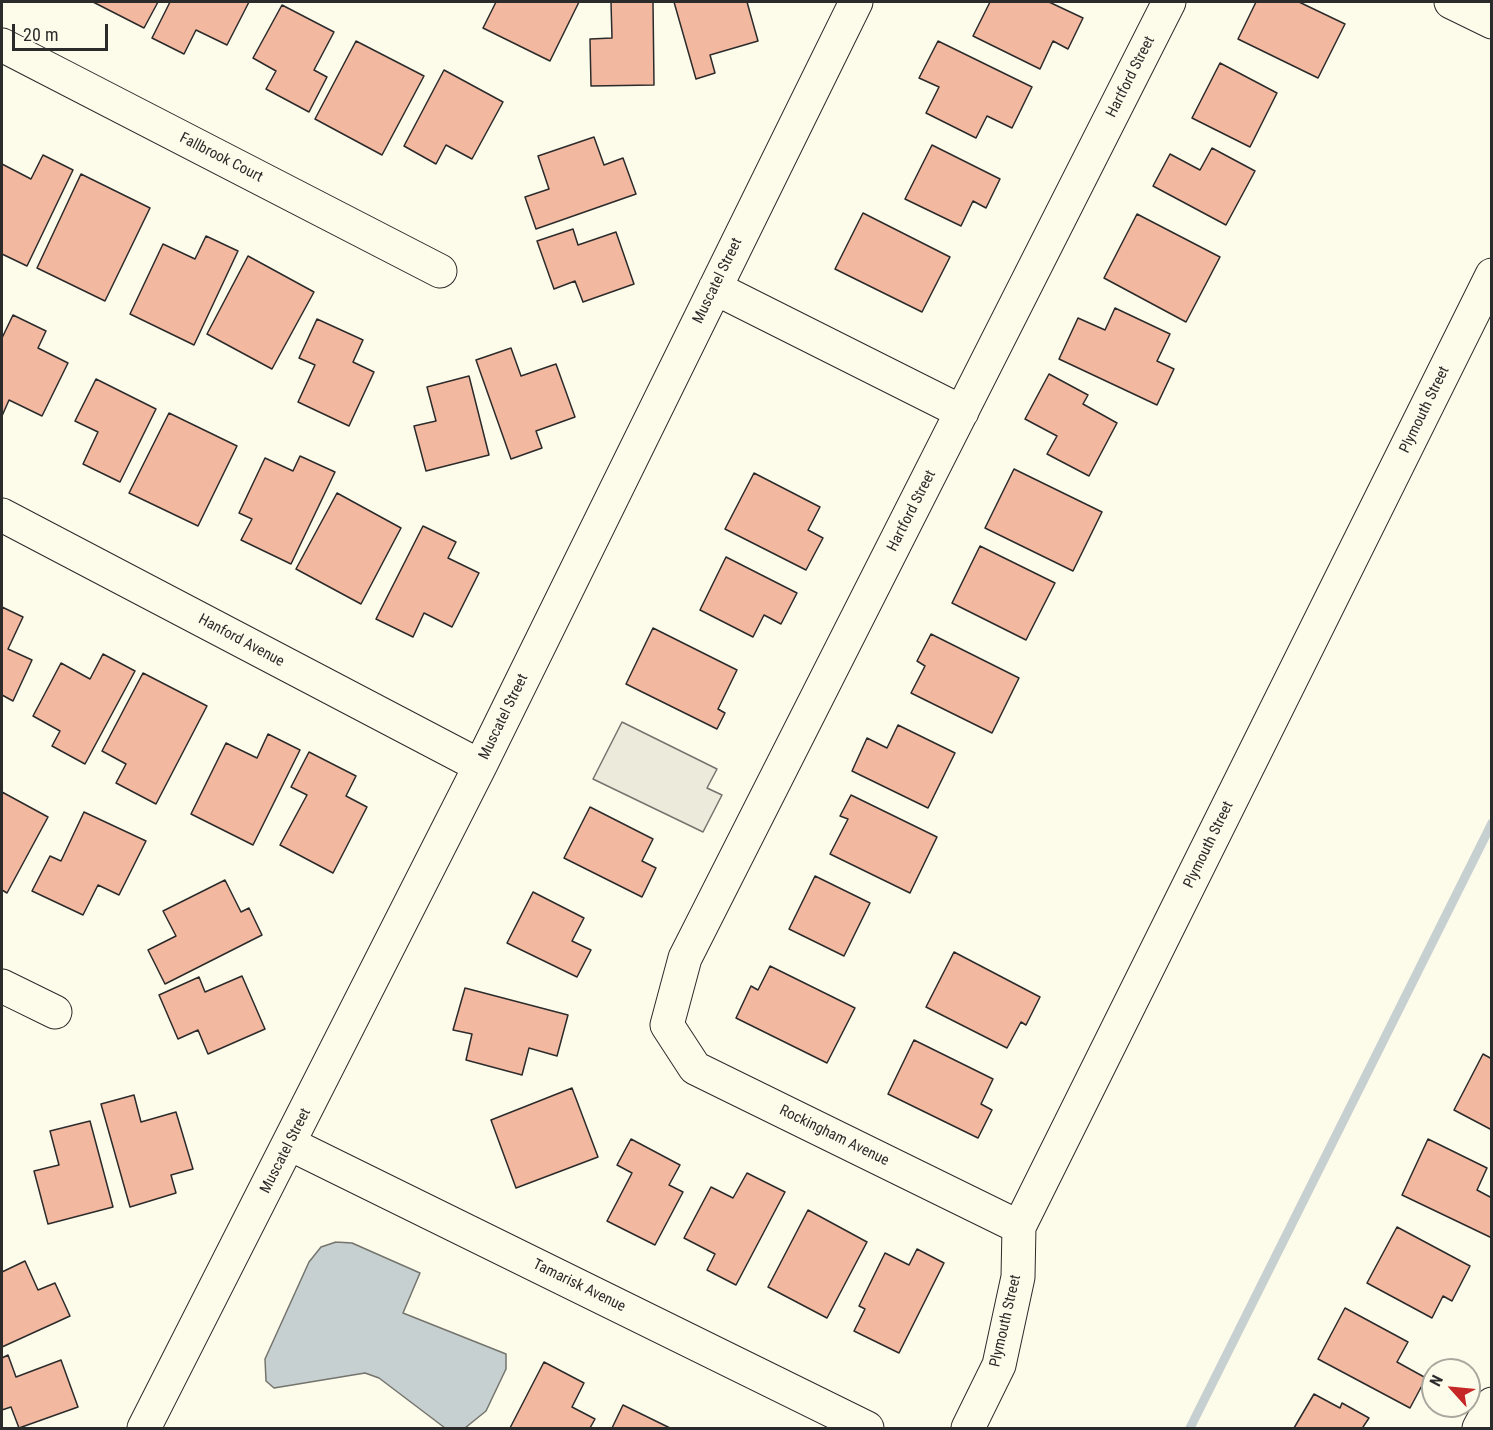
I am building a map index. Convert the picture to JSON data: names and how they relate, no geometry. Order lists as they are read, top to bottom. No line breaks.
{"streets":{"street":["Hartford Street","Fallbrook Court","Muscatel Street","Plymouth Street","Hanford Avenue","Rockingham Avenue","Tamarisk Avenue"]},"crossings":[["Hartford Street","Rockingham Avenue"],["Muscatel Street","Hanford Avenue"],["Muscatel Street","Tamarisk Avenue"],["Plymouth Street","Rockingham Avenue"]],"scale_bar":"20 m","north":"top left"}
